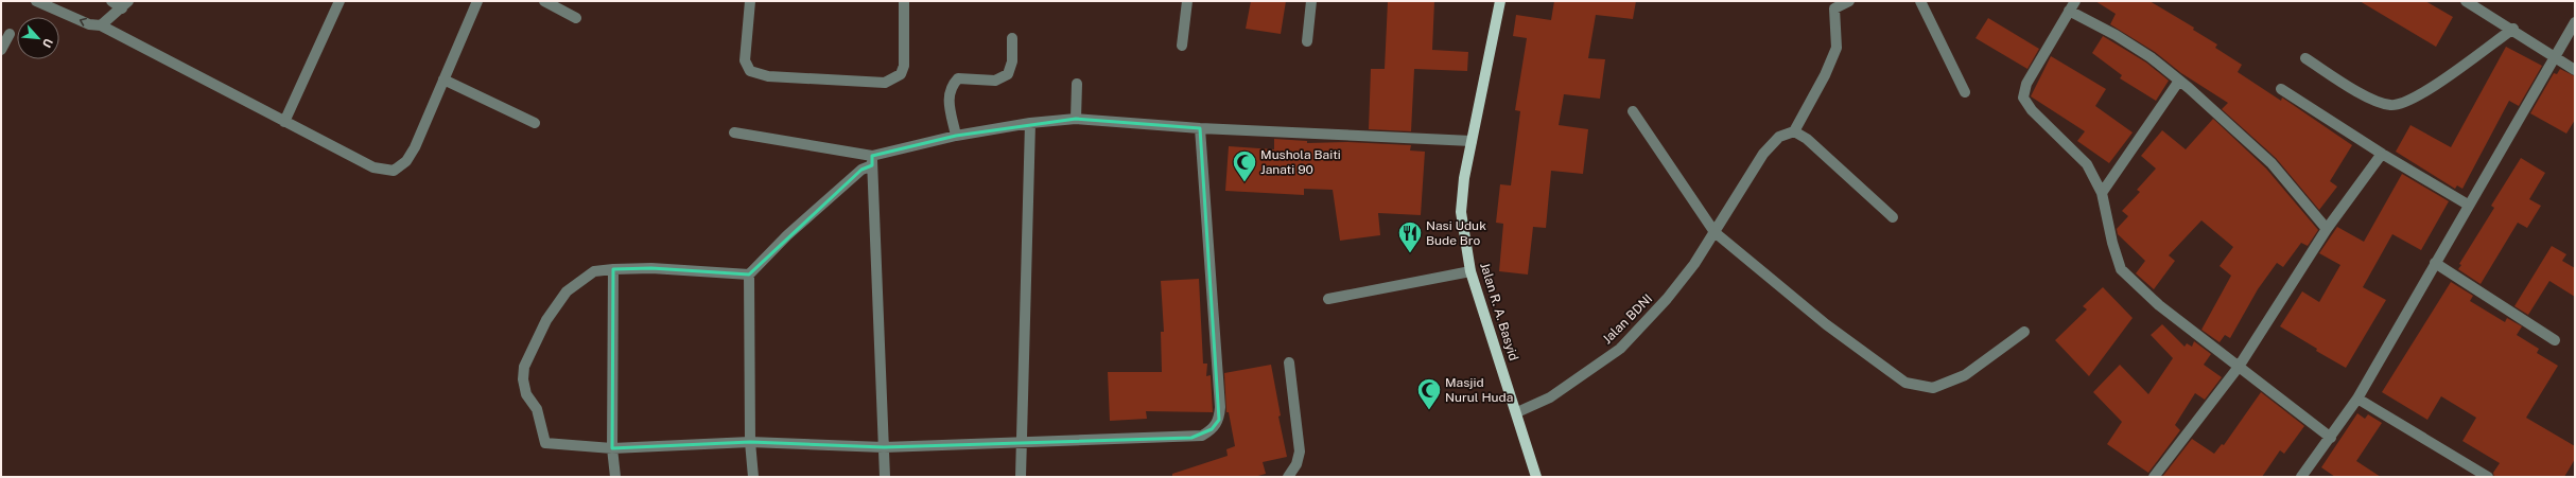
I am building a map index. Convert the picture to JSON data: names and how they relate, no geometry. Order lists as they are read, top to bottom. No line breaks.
{"streets":{"main road":["Jalan R. A. Basyid"],"street":["Jalan BDNI"]},"crossings":[["Jalan R. A. Basyid","Jalan BDNI"]],"places":{"mosque":["Mushola Baiti Janati 90","Masjid Nurul Huda"],"restaurant":["Nasi Uduk Bude Bro"]},"north":"bottom right"}
